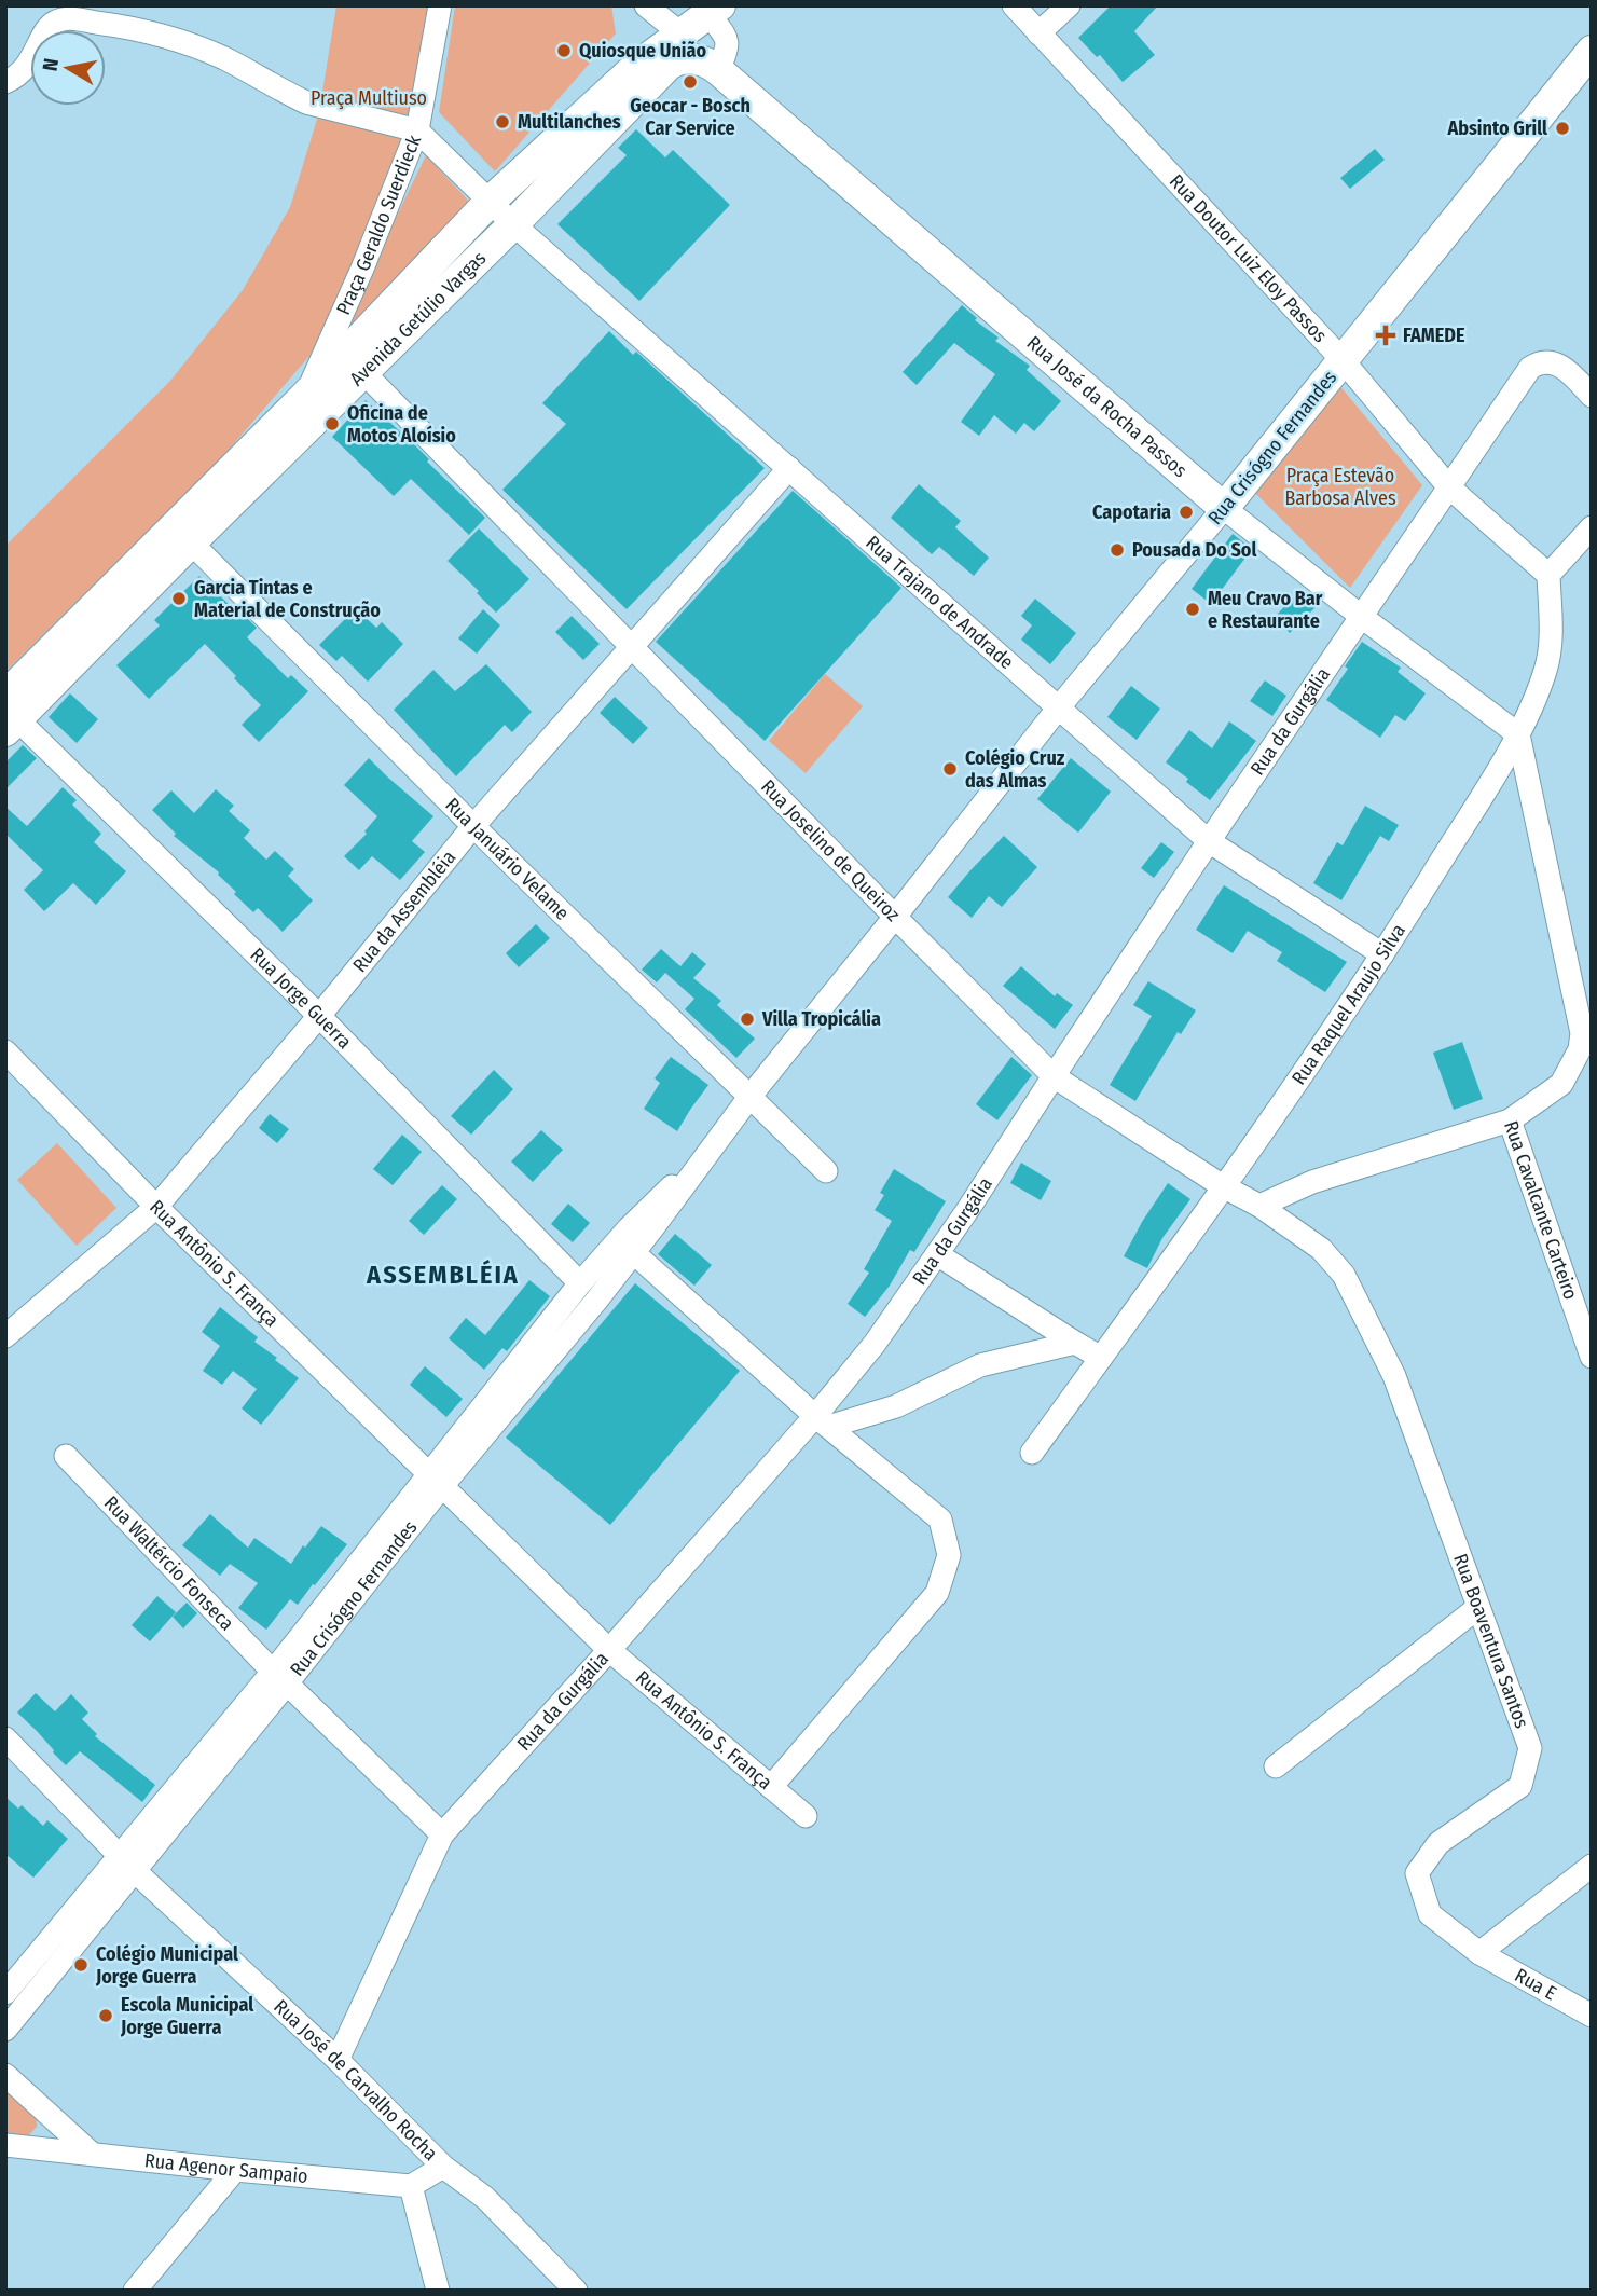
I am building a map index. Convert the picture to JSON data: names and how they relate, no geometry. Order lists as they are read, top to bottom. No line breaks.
{"streets":{"main road":["Avenida Getúlio Vargas","Rua José da Rocha Passos","Rua Crisógno Fernandes"],"street":["Praça Geraldo Suerdieck","Rua Doutor Luiz Eloy Passos","Rua Trajano de Andrade","Rua da Gurgália","Rua Joselino de Queiroz","Rua Januário Velame","Rua da Assembléia","Rua Jorge Guerra","Rua Raquel Araujo Silva","Rua Cavalcante Carteiro","Rua Antônio S. França","Rua Waltércio Fonseca","Rua Boaventura Santos","Rua E","Rua José de Carvalho Rocha","Rua Agenor Sampaio"]},"crossings":[["Praça Geraldo Suerdieck","Avenida Getúlio Vargas"],["Praça Geraldo Suerdieck","Rua Trajano de Andrade"],["Rua Doutor Luiz Eloy Passos","Rua Crisógno Fernandes"],["Rua Doutor Luiz Eloy Passos","Rua da Gurgália"],["Rua Doutor Luiz Eloy Passos","Rua Raquel Araujo Silva"],["Avenida Getúlio Vargas","Rua José da Rocha Passos"],["Avenida Getúlio Vargas","Rua Trajano de Andrade"],["Avenida Getúlio Vargas","Rua Joselino de Queiroz"],["Avenida Getúlio Vargas","Rua Januário Velame"],["Avenida Getúlio Vargas","Rua Jorge Guerra"],["Rua José da Rocha Passos","Rua Crisógno Fernandes"],["Rua José da Rocha Passos","Rua da Gurgália"],["Rua José da Rocha Passos","Rua Raquel Araujo Silva"],["Rua José da Rocha Passos","Rua Cavalcante Carteiro"],["Rua Crisógno Fernandes","Rua Trajano de Andrade"],["Rua Crisógno Fernandes","Rua Joselino de Queiroz"],["Rua Crisógno Fernandes","Rua Januário Velame"],["Rua Crisógno Fernandes","Rua Jorge Guerra"],["Rua Crisógno Fernandes","Rua Antônio S. França"],["Rua Crisógno Fernandes","Rua Waltércio Fonseca"],["Rua Crisógno Fernandes","Rua José de Carvalho Rocha"],["Rua Trajano de Andrade","Rua da Gurgália"],["Rua Trajano de Andrade","Rua da Assembléia"],["Rua Trajano de Andrade","Rua Raquel Araujo Silva"],["Rua da Gurgália","Rua Joselino de Queiroz"],["Rua da Gurgália","Rua Antônio S. França"],["Rua da Gurgália","Rua Waltércio Fonseca"],["Rua da Gurgália","Rua José de Carvalho Rocha"],["Rua Joselino de Queiroz","Rua da Assembléia"],["Rua Joselino de Queiroz","Rua Raquel Araujo Silva"],["Rua Joselino de Queiroz","Rua Boaventura Santos"],["Rua Januário Velame","Rua da Assembléia"],["Rua da Assembléia","Rua Jorge Guerra"],["Rua da Assembléia","Rua Antônio S. França"],["Rua Raquel Araujo Silva","Rua Cavalcante Carteiro"],["Rua Boaventura Santos","Rua E"]],"districts":["ASSEMBLÉIA"],"parks":["Praça Multiuso","Praça Estevão Barbosa Alves"],"places":{"other":["Quiosque União","Geocar - Bosch Car Service","Multilanches","Absinto Grill","Oficina de Motos Aloísio","Capotaria","Pousada Do Sol","Garcia Tintas e Material de Construção","Meu Cravo Bar e Restaurante","Colégio Cruz das Almas","Villa Tropicália","Colégio Municipal Jorge Guerra","Escola Municipal Jorge Guerra"],"health":["FAMEDE"]},"north":"left"}
